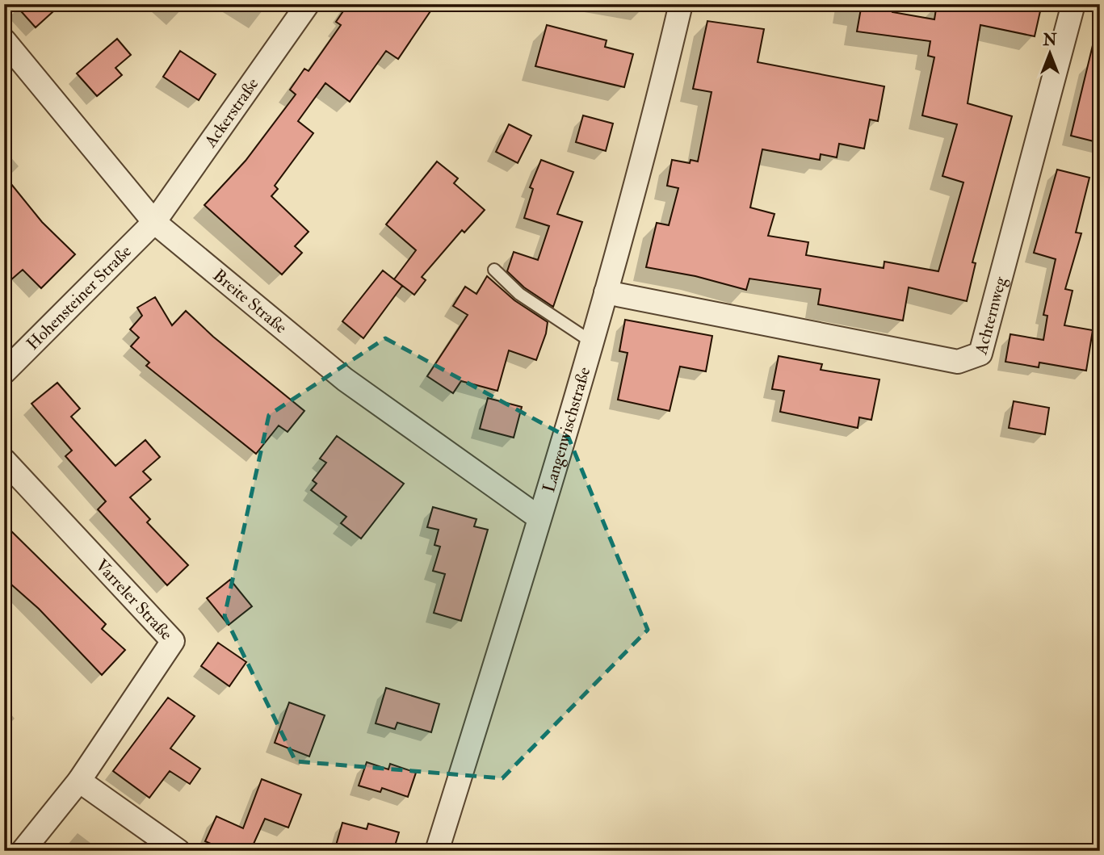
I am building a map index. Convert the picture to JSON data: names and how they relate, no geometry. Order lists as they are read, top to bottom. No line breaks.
{"streets":{"street":["Ackerstraße","Hohensteiner Straße","Breite Straße","Achternweg","Langenwischstraße","Varreler Straße"]},"crossings":[["Ackerstraße","Hohensteiner Straße"],["Ackerstraße","Breite Straße"],["Hohensteiner Straße","Breite Straße"],["Breite Straße","Langenwischstraße"],["Achternweg","Langenwischstraße"]],"north":"top"}
